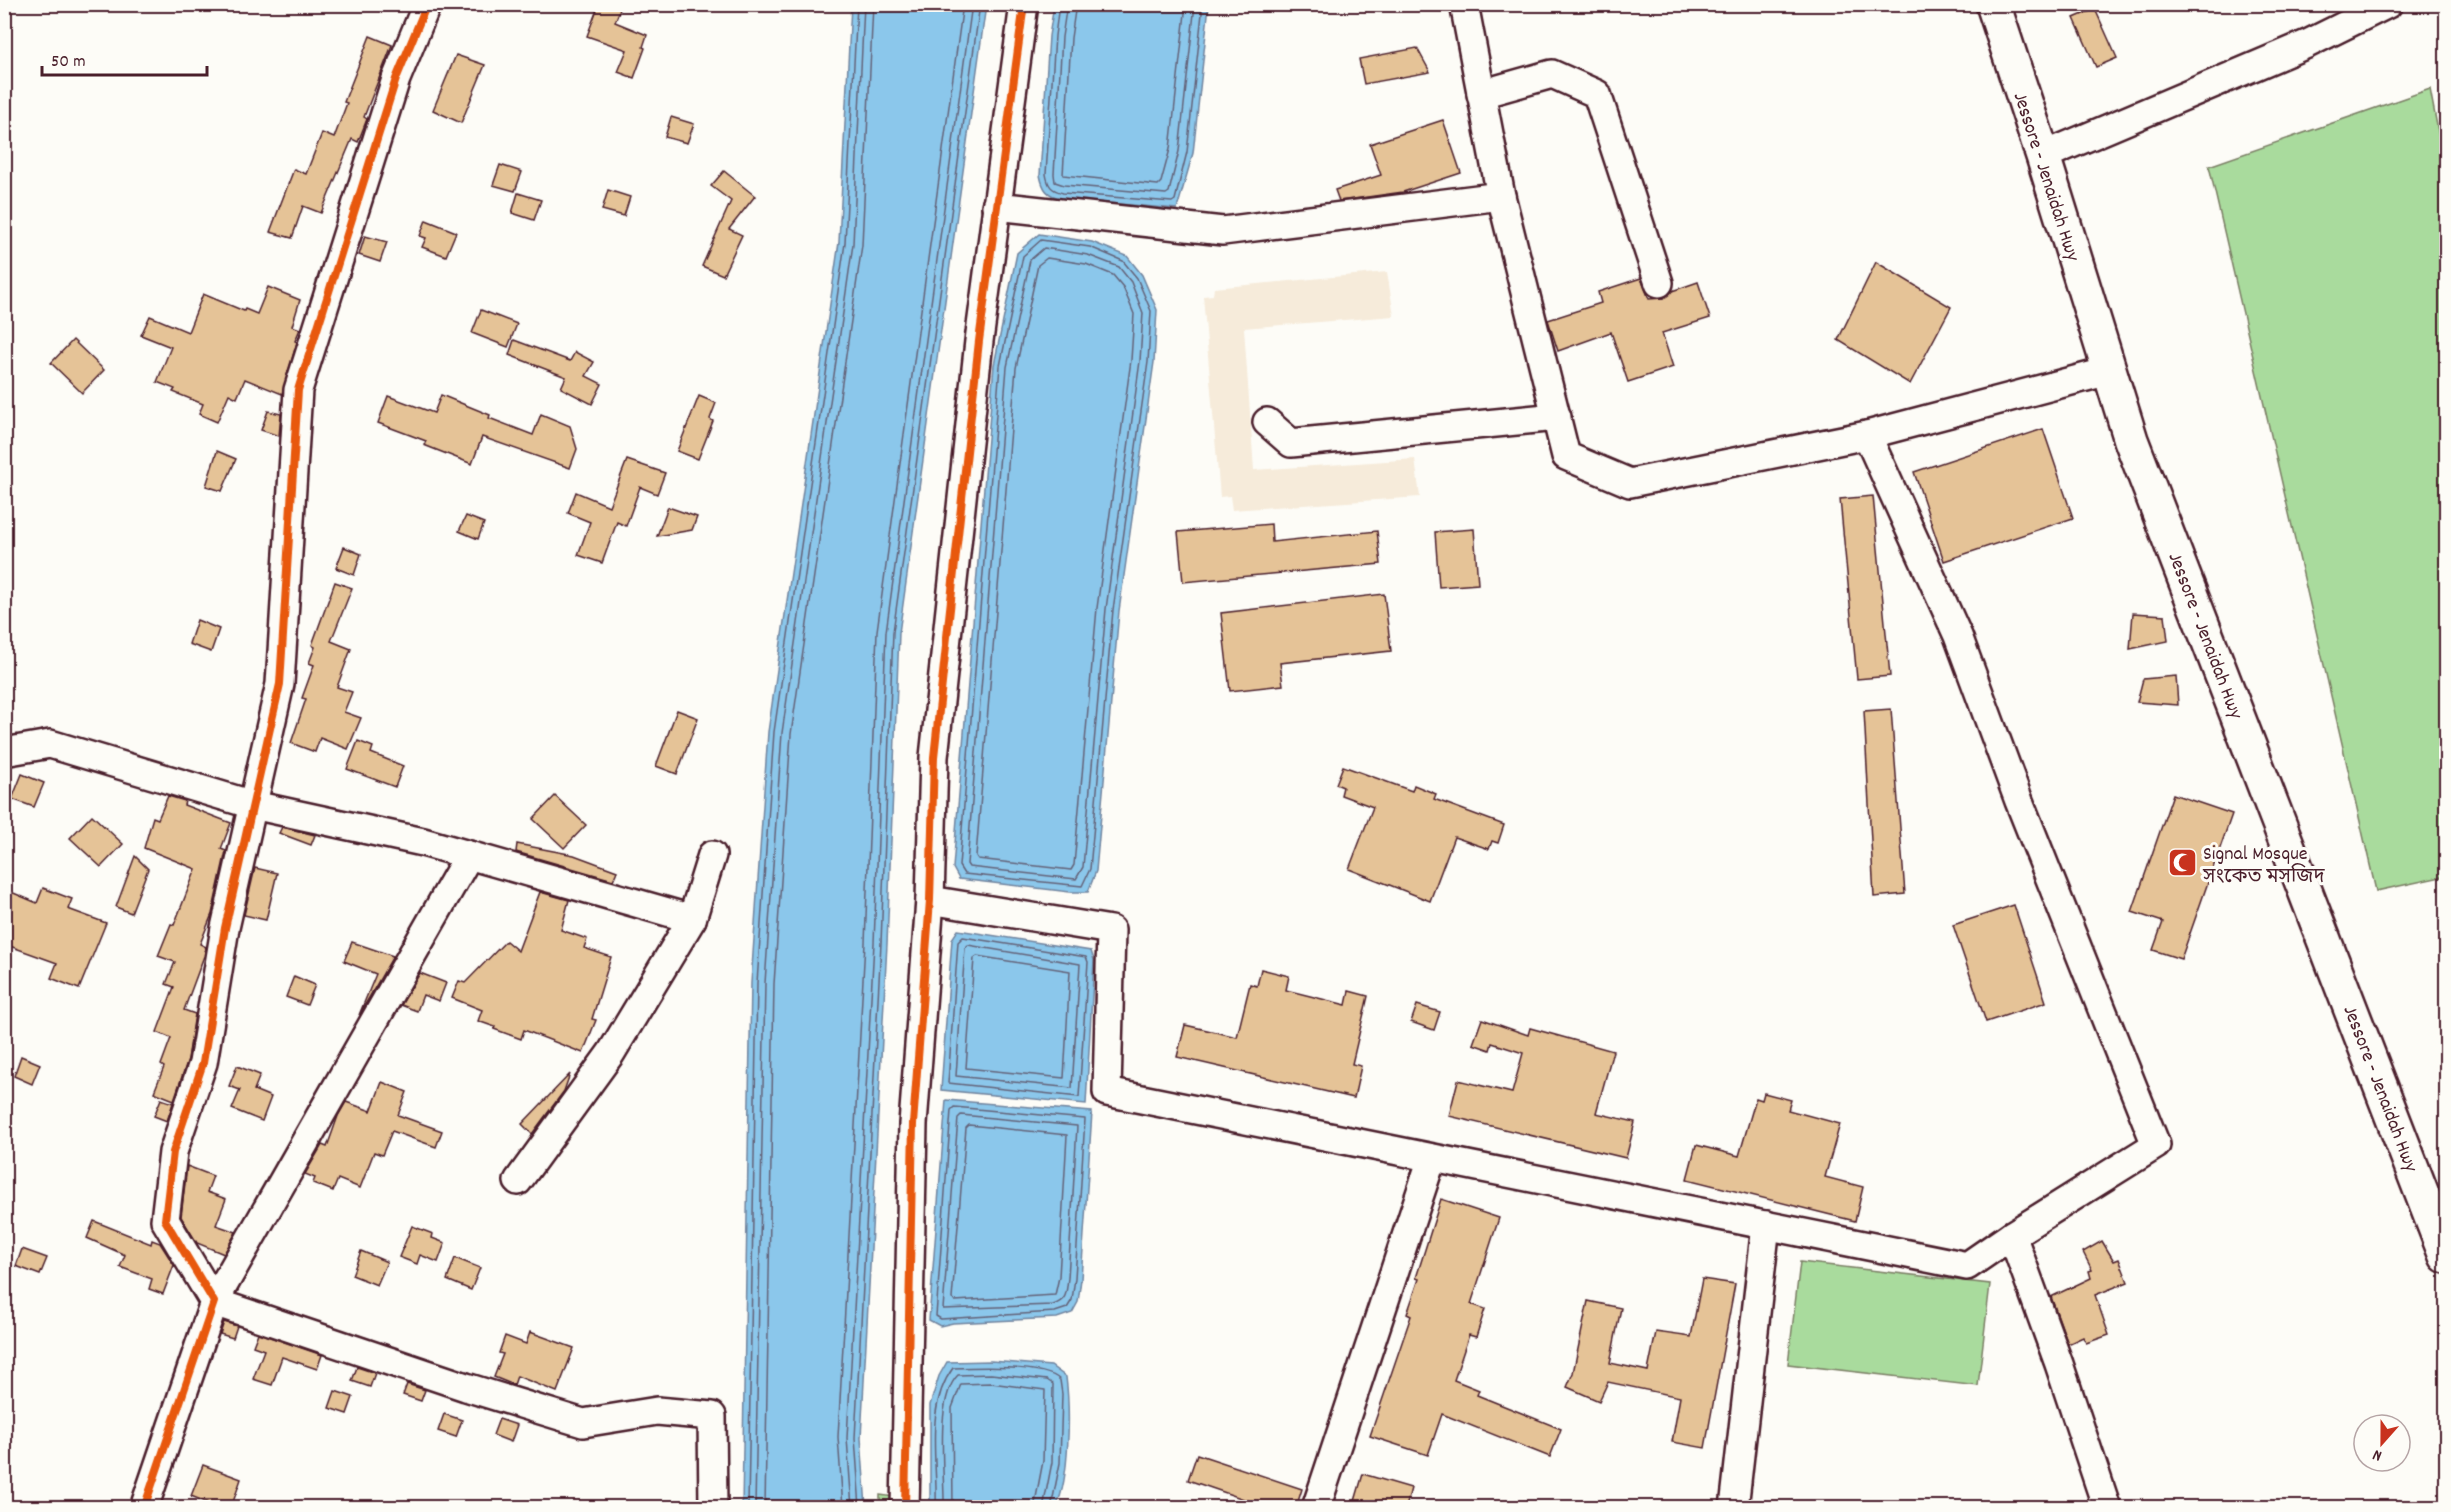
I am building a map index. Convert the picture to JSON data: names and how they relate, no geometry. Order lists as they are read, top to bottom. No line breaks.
{"streets":{"highway":["Jessore - Jenaidah Hwy"]},"places":{"mosque":["Signal Mosque সংকেত মসজিদ"]},"scale_bar":"50 m","north":"bottom"}
